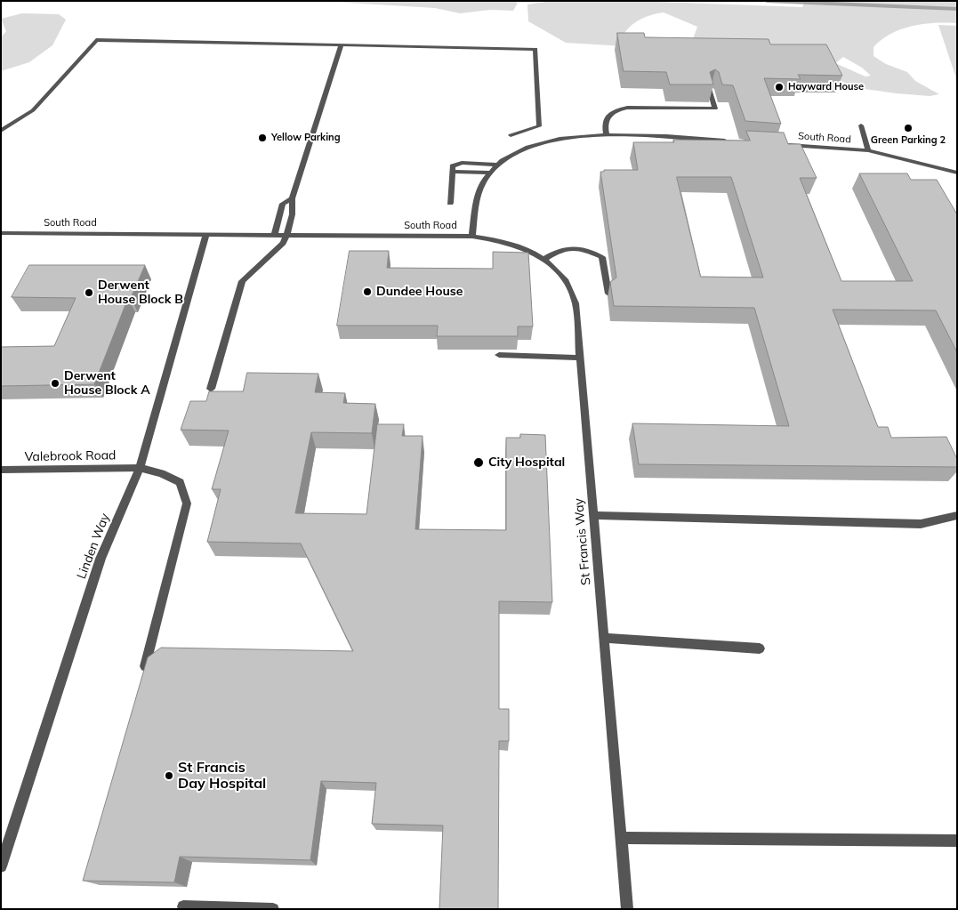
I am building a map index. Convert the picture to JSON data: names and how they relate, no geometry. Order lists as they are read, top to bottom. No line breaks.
{"streets":{"street":["South Road","Valebrook Road","St Francis Way","Linden Way"]},"crossings":[["South Road","St Francis Way"],["South Road","Linden Way"],["Valebrook Road","Linden Way"]],"places":["Hayward House","Green Parking 2","Yellow Parking","Dundee House","Derwent House Block B","Derwent House Block A","City Hospital","St Francis Day Hospital"]}
